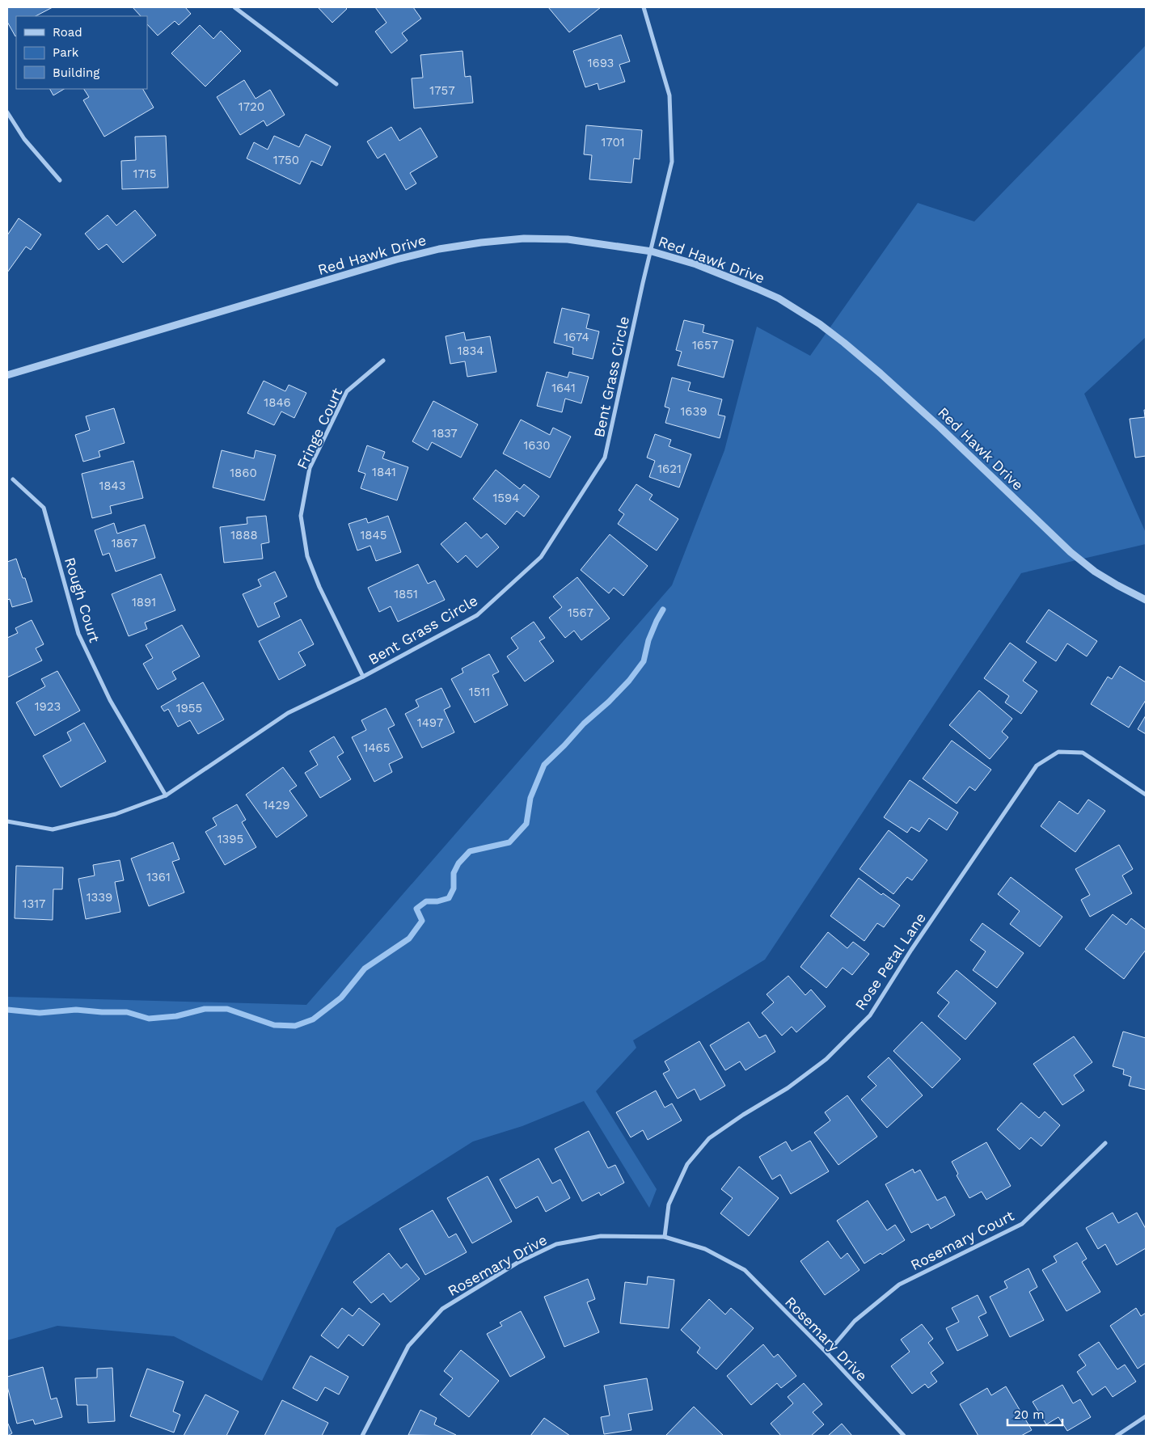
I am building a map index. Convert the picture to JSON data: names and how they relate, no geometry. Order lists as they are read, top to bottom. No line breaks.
{"streets":{"street":["Red Hawk Drive","Bent Grass Circle","Fringe Court","Rough Court","Rose Petal Lane","Rosemary Court","Rosemary Drive"]},"crossings":[["Red Hawk Drive","Bent Grass Circle"],["Bent Grass Circle","Fringe Court"],["Bent Grass Circle","Rough Court"],["Rose Petal Lane","Rosemary Drive"],["Rosemary Court","Rosemary Drive"]],"house_numbers":["1693","1757","1720","1701","1750","1715","1674","1657","1834","1641","1846","1639","1837","1630","1621","1841","1860","1843","1594","1888","1845","1867","1851","1891","1567","1511","1923","1955","1497","1465","1429","1395","1361","1339","1317"],"legend":["Road","Park","Building"],"scale_bar":"20 m"}
